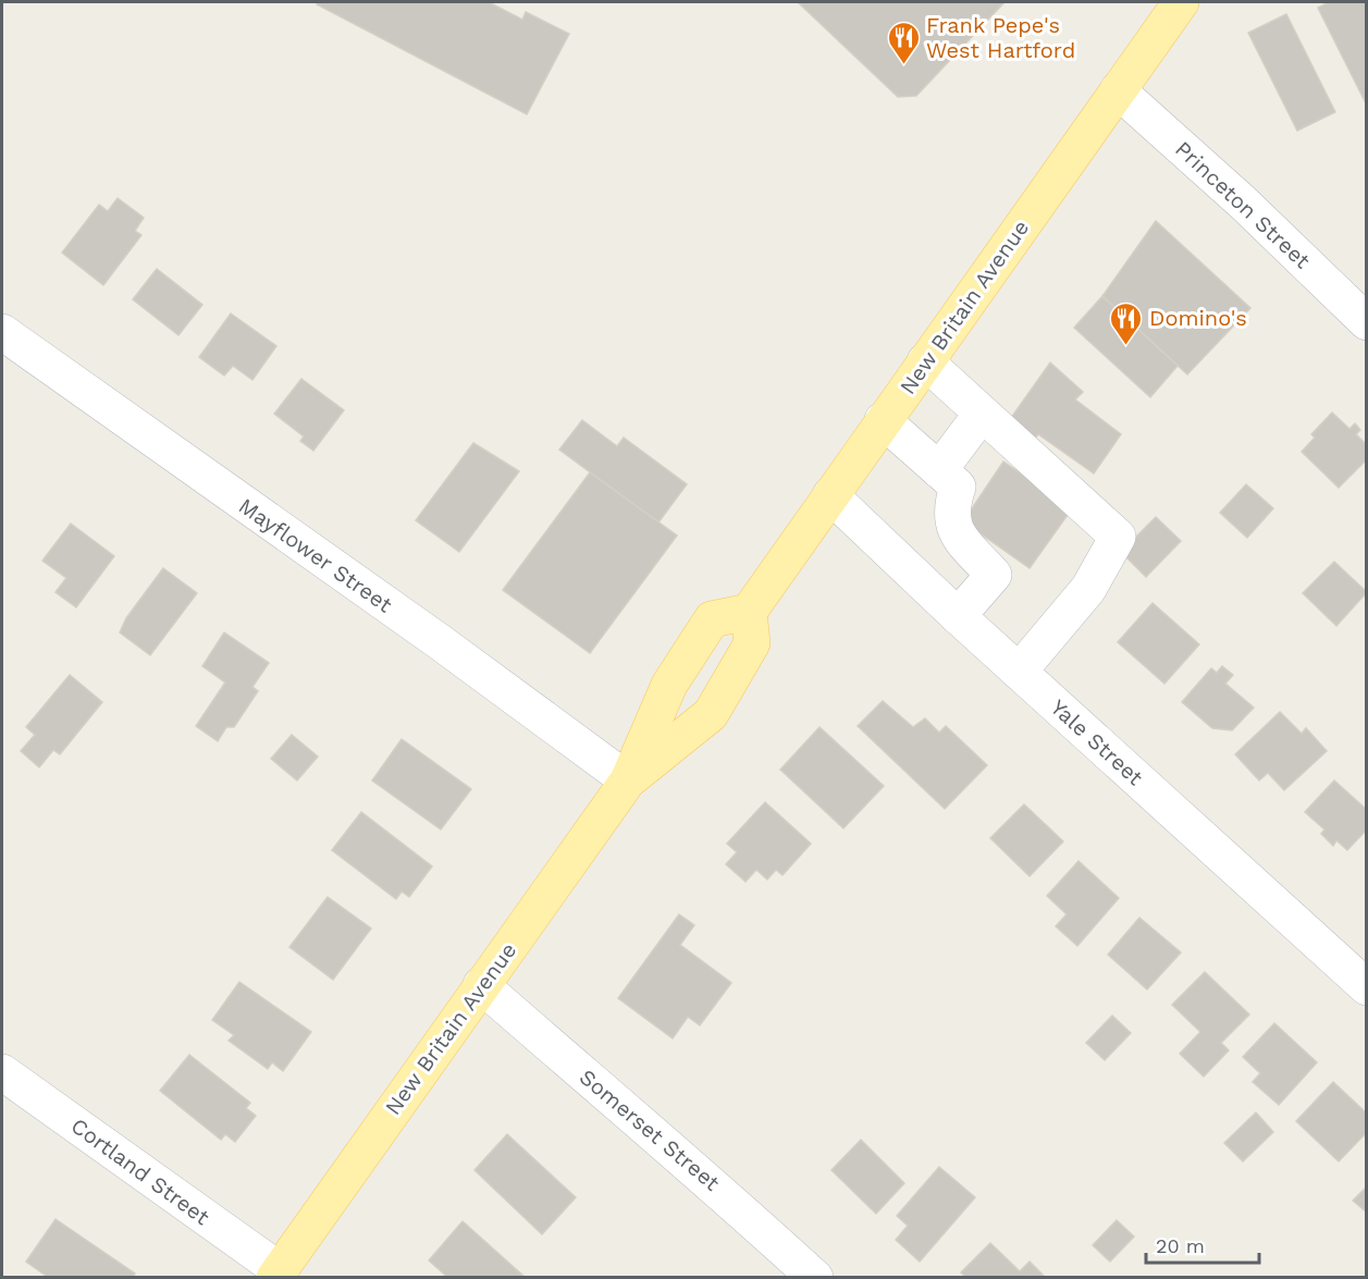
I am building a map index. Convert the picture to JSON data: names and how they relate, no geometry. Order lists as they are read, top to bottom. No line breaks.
{"streets":{"main road":["New Britain Avenue"],"street":["Princeton Street","Mayflower Street","Yale Street","Somerset Street","Cortland Street"]},"crossings":[["Princeton Street","New Britain Avenue"],["New Britain Avenue","Mayflower Street"],["New Britain Avenue","Yale Street"],["New Britain Avenue","Somerset Street"],["New Britain Avenue","Cortland Street"]],"places":{"restaurant":["Frank Pepe's West Hartford","Domino's"]},"scale_bar":"20 m"}
